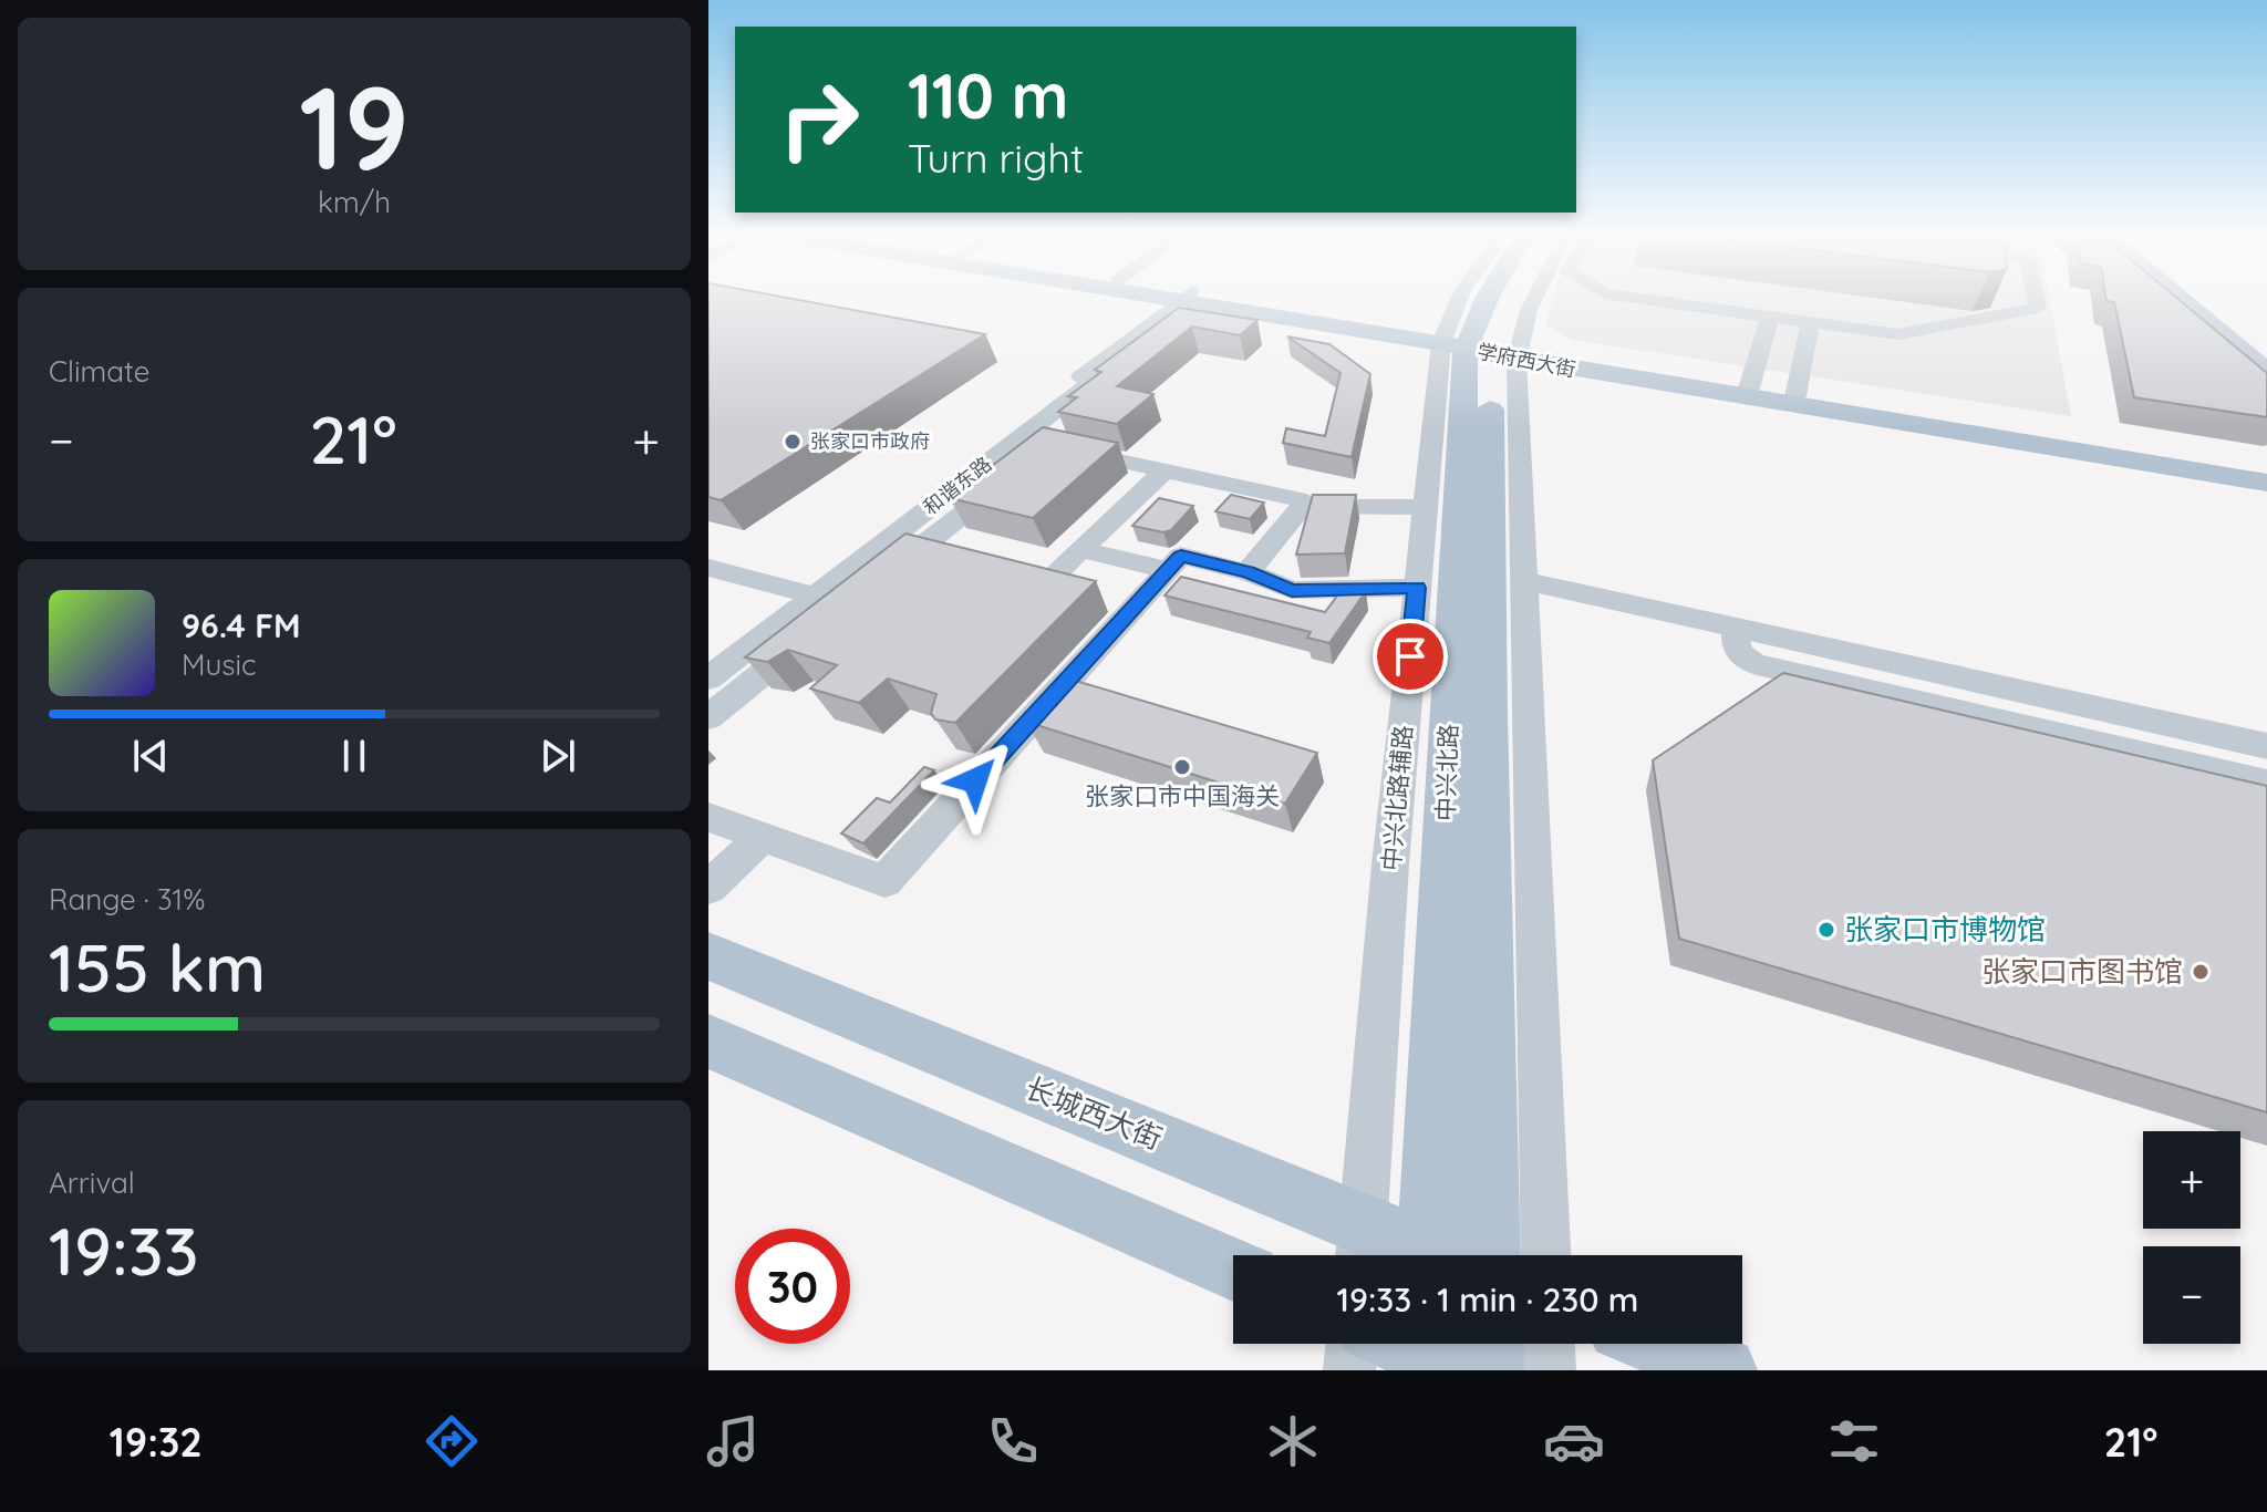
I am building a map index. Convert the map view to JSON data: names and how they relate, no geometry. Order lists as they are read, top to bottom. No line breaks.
{"streets":{"main road":["学府西大街","中兴北路","长城西大街"],"street":["和谐东路","中兴北路辅路"]},"crossings":[["学府西大街","中兴北路"],["学府西大街","中兴北路辅路"],["中兴北路","中兴北路辅路"],["中兴北路辅路","长城西大街"]],"places":["张家口市政府","张家口市中国海关","张家口市博物馆","张家口市图书馆"],"page":{"tile":[["19","km/h"],"Climate",["Range · 31%","155 km"],["Arrival","19:33"]],"turn":["110 m","Turn right"],"heat":["−","21°","+"],"song":["96.4 FM","Music"],"map_buttons":["+","−"],"limit":"30","trip":"19:33 · 1 min · 230 m","tabs":["19:32","21°"]}}
